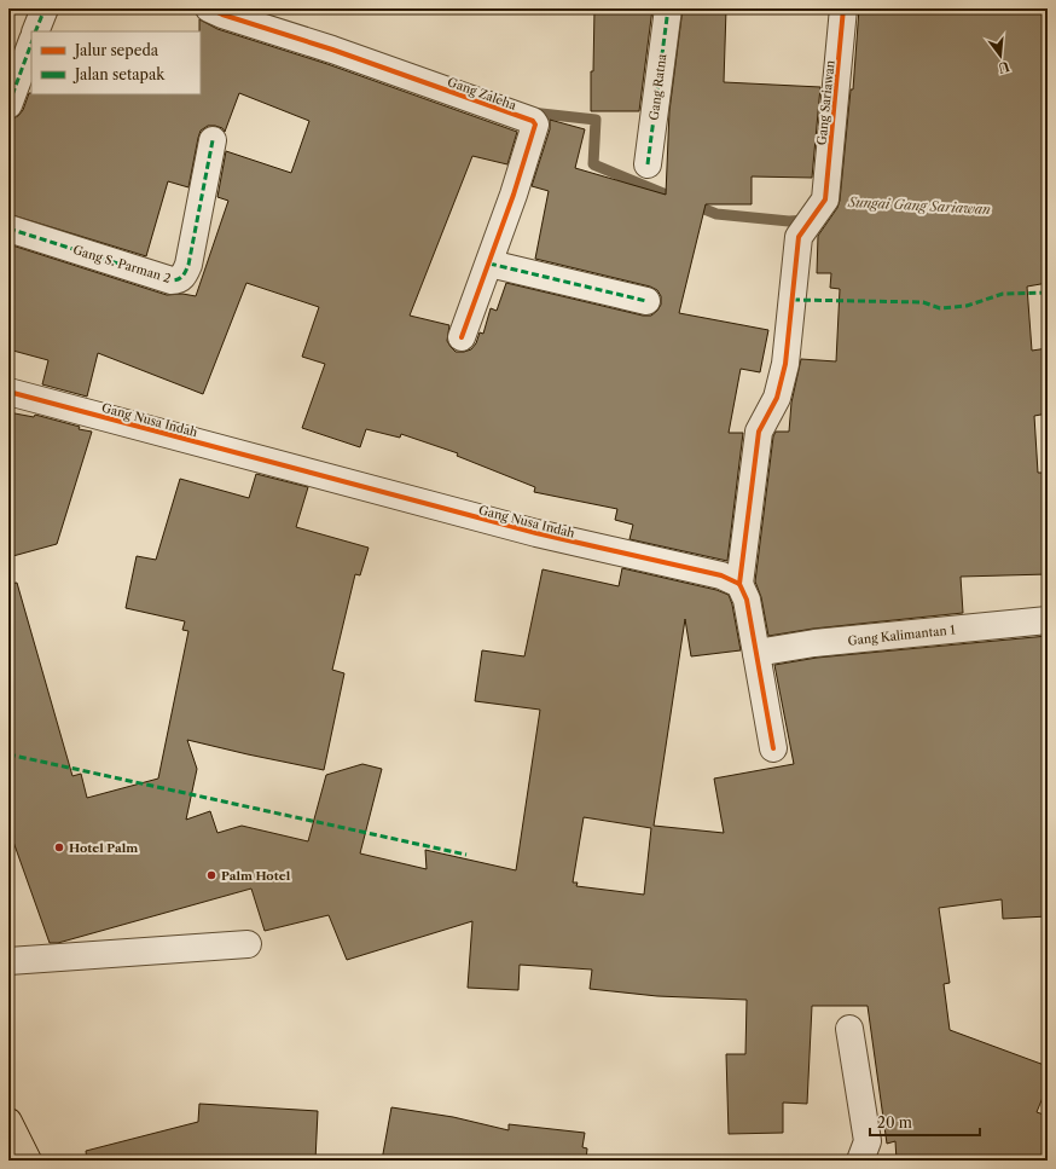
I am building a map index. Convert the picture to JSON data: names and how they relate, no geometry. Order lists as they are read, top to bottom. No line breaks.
{"streets":{"street":["Gang Ratna","Gang Zaleha","Gang Sariawan","Gang S. Parman 2","Gang Nusa Indah","Gang Kalimantan 1"]},"crossings":[["Gang Sariawan","Gang Nusa Indah"]],"water":["Sungai Gang Sariawan"],"places":["Hotel Palm","Palm Hotel"],"legend":["Jalur sepeda","Jalan setapak"],"scale_bar":"20 m","north":"bottom"}
